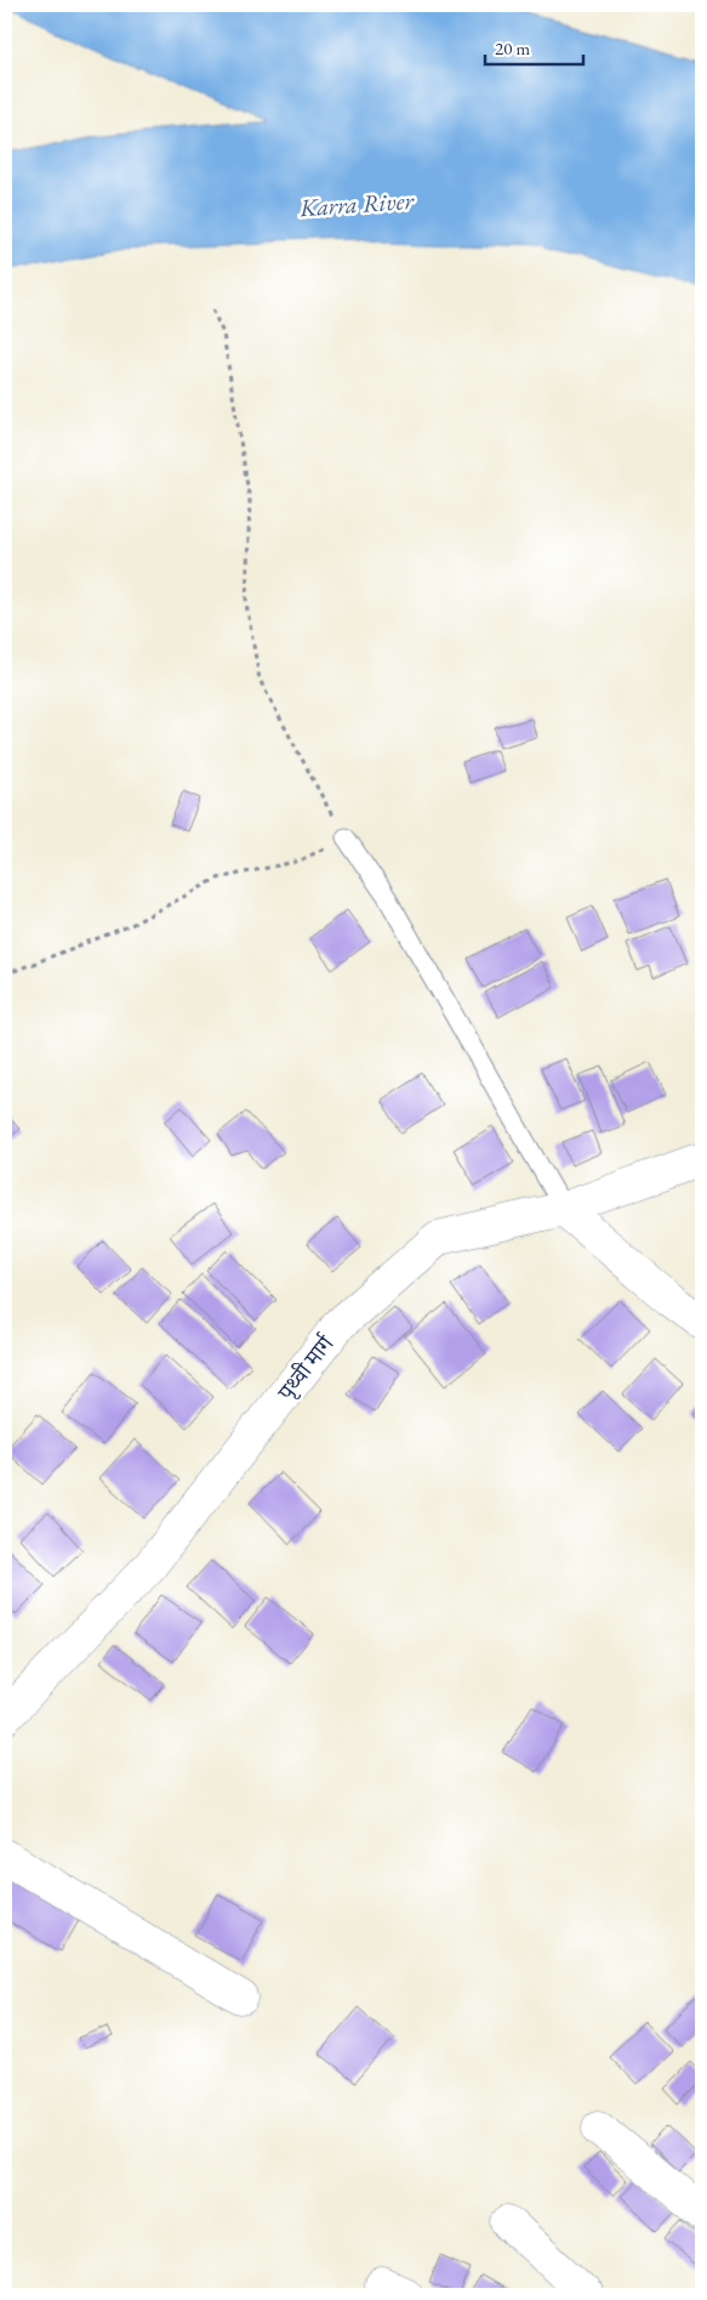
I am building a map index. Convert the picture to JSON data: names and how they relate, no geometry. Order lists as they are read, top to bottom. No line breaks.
{"streets":{"street":["पृथ्वी मार्ग"]},"water":["Karra River"],"scale_bar":"20 m"}
